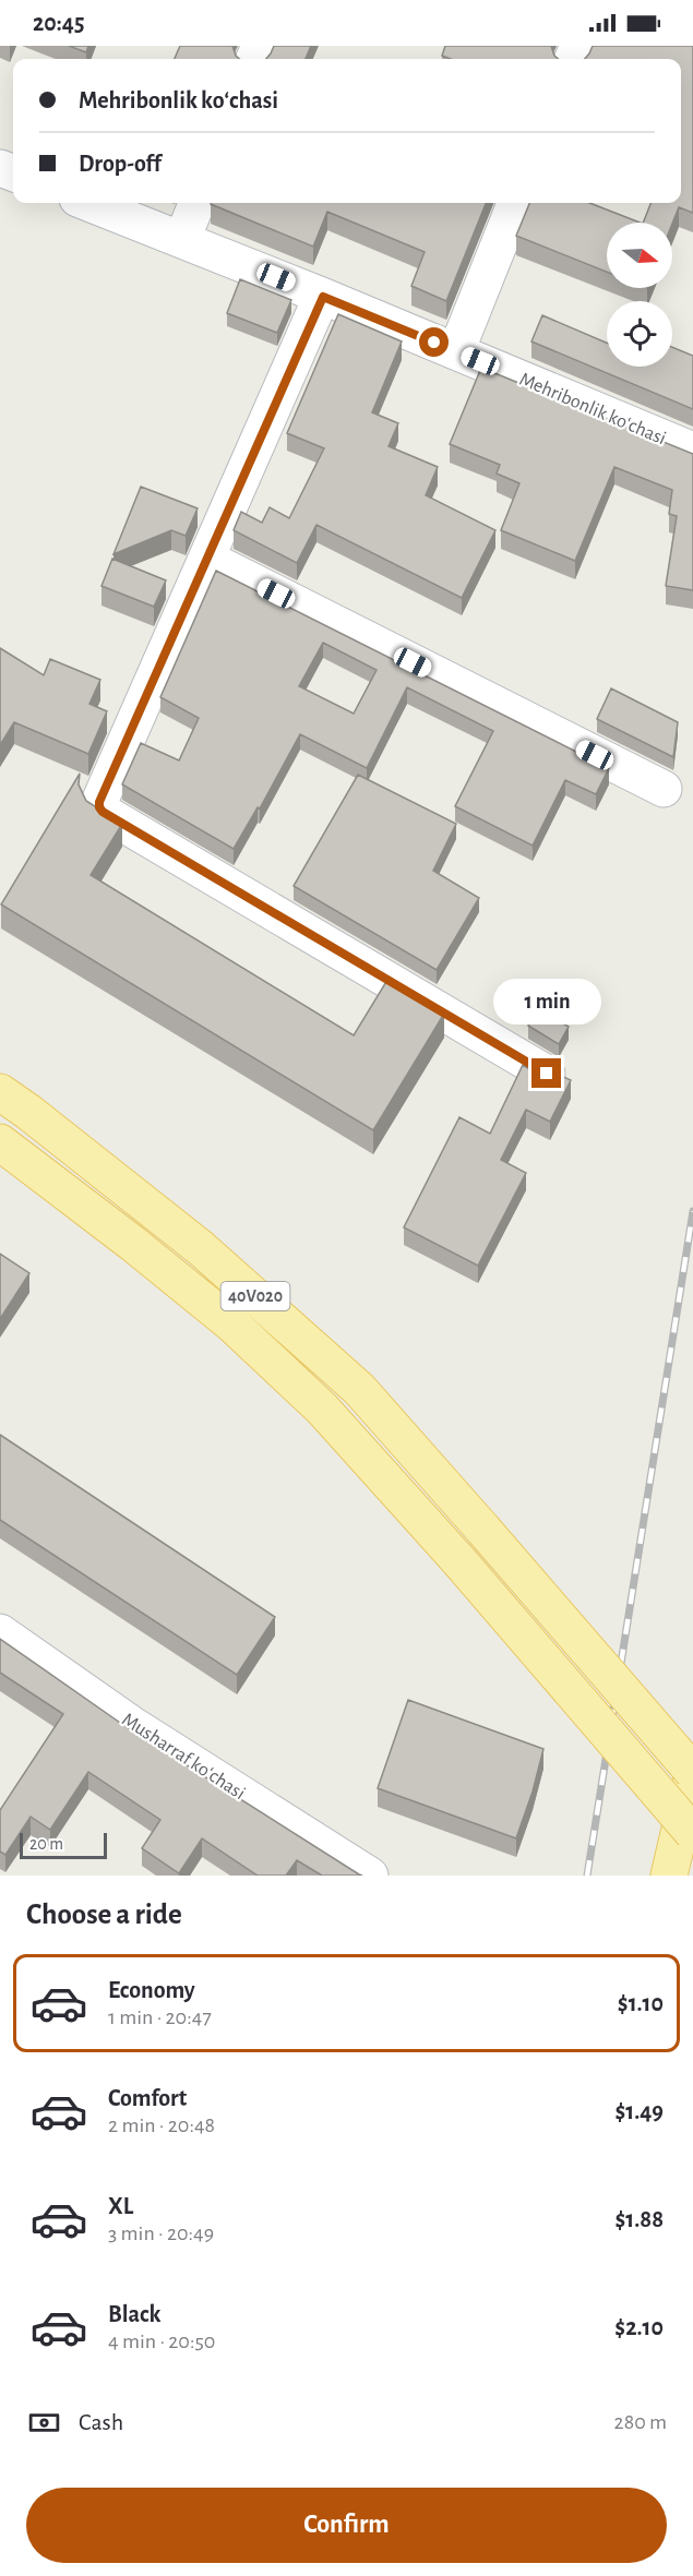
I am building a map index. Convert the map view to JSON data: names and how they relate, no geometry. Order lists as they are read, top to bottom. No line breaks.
{"streets":{"main road":["40V020"],"street":["Mehribonlik koʻchasi","Musharraf koʻchasi"]},"scale_bar":"20 m","north":"right","page":{"status":"20:45","banner":["Mehribonlik koʻchasi","Drop-off"],"bubble":"1 min","scale":"20 m","heading":"Choose a ride","list":[{"name":"Economy","note":"1 min · 20:47","value":"$1.10"},{"name":"Comfort","note":"2 min · 20:48","value":"$1.49"},{"name":"XL","note":"3 min · 20:49","value":"$1.88"},{"name":"Black","note":"4 min · 20:50","value":"$2.10"}],"pay":["Cash","280 m"],"buttons":"Confirm"}}
